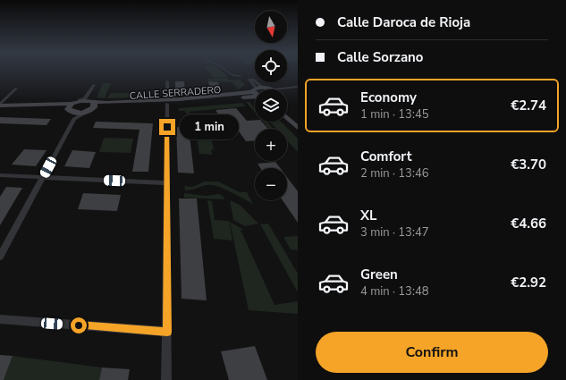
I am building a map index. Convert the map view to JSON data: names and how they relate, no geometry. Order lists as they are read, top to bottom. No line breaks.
{"streets":{"main road":["CALLE SERRADERO"]},"north":"bottom","page":{"banner":["Calle Daroca de Rioja","Calle Sorzano"],"map_buttons":["+","−"],"list":[{"name":"Economy","note":"1 min · 13:45","value":"€2.74"},{"name":"Comfort","note":"2 min · 13:46","value":"€3.70"},{"name":"XL","note":"3 min · 13:47","value":"€4.66"},{"name":"Green","note":"4 min · 13:48","value":"€2.92"}],"bubble":"1 min","buttons":"Confirm"}}
